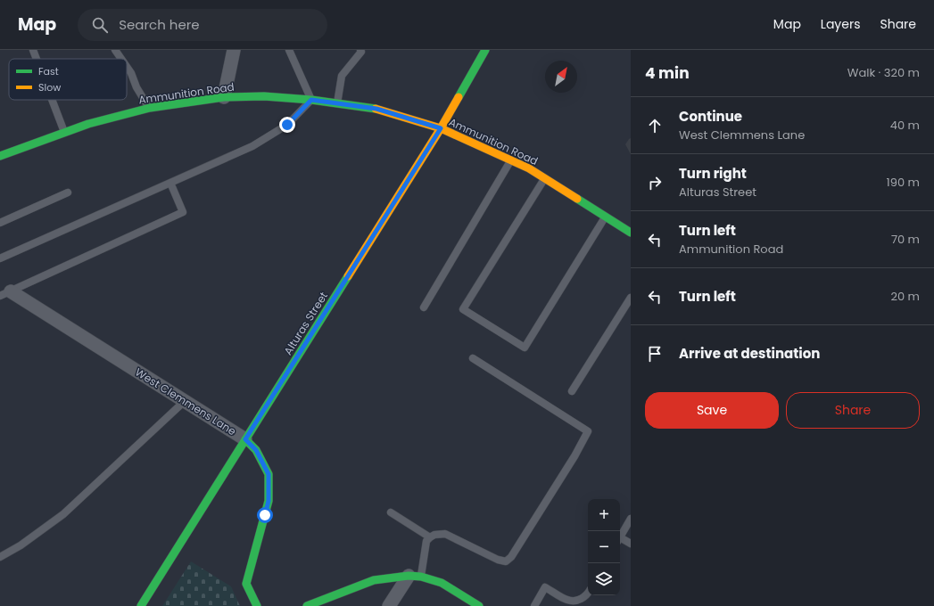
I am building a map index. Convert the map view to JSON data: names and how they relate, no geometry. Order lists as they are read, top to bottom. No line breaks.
{"streets":{"street":["Ammunition Road","Alturas Street","West Clemmens Lane"]},"crossings":[["Ammunition Road","Alturas Street"],["Alturas Street","West Clemmens Lane"]],"legend":["Fast","Slow"],"north":"top right","page":{"header":"Map","search":"Search here","nav":["Map","Layers","Share"],"heading":["4 min","Walk · 320 m"],"list":[["Continue","West Clemmens Lane","40 m"],["Turn right","Alturas Street","190 m"],["Turn left","Ammunition Road","70 m"],["Turn left","20 m"],"Arrive at destination"],"buttons":["Save","Share"],"map_buttons":["+","−"]}}
